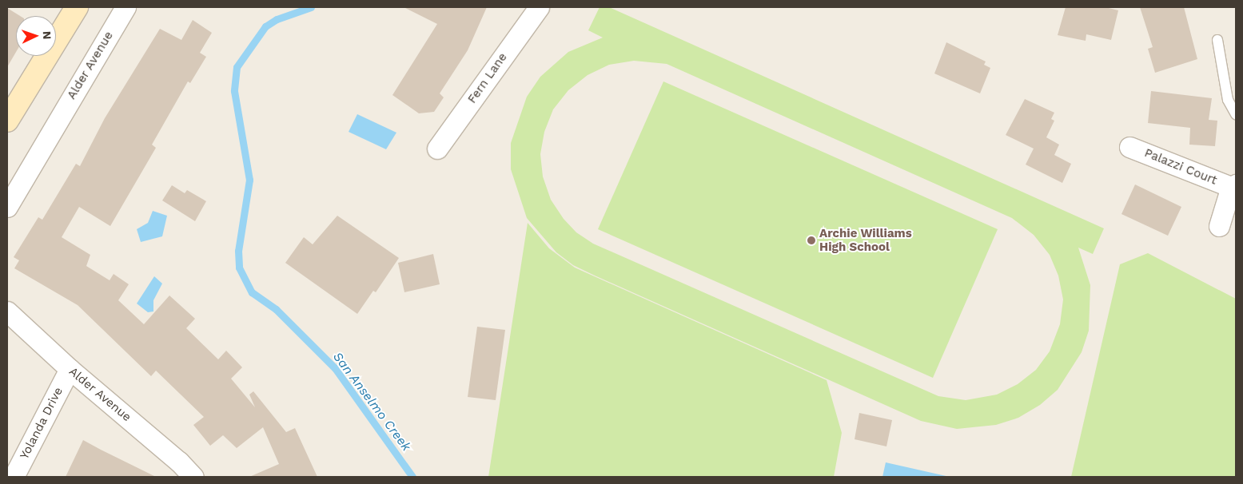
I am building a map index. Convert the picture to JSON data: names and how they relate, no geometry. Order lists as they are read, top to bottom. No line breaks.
{"streets":{"street":["Alder Avenue","Fern Lane","Palazzi Court","Yolanda Drive"]},"crossings":[["Alder Avenue","Yolanda Drive"]],"water":["San Anselmo Creek"],"places":["Archie Williams High School"],"north":"right"}
